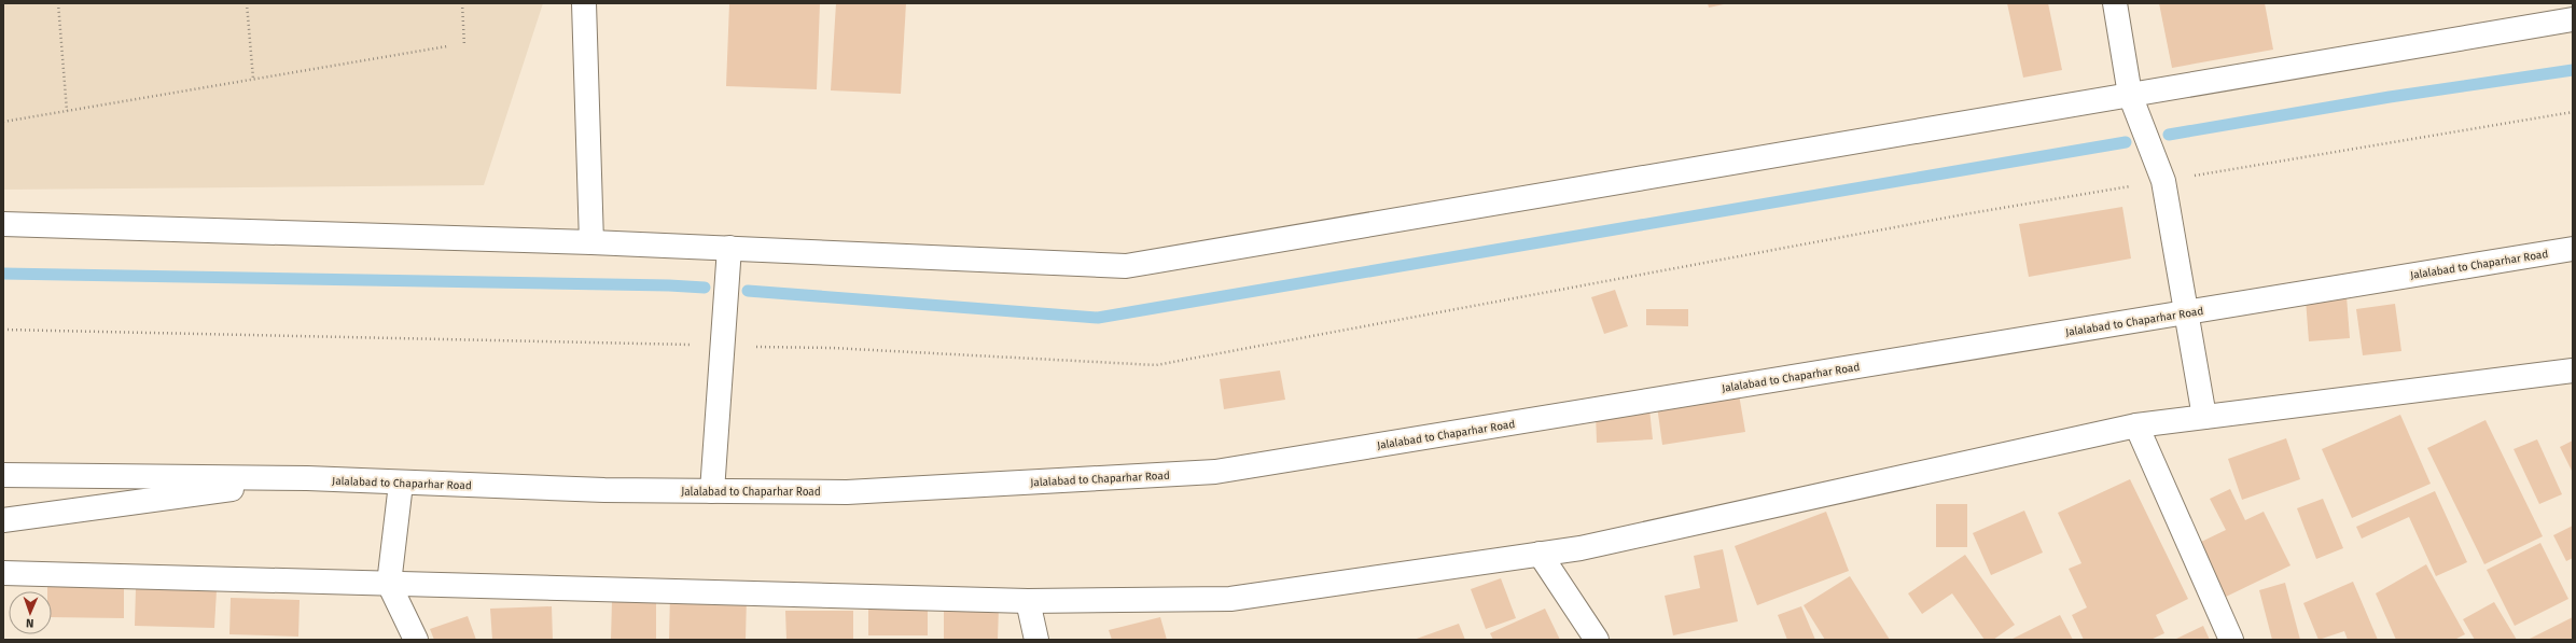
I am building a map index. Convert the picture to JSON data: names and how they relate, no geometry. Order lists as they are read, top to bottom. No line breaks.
{"streets":{"street":["Jalalabad to Chaparhar Road"]},"north":"bottom"}
